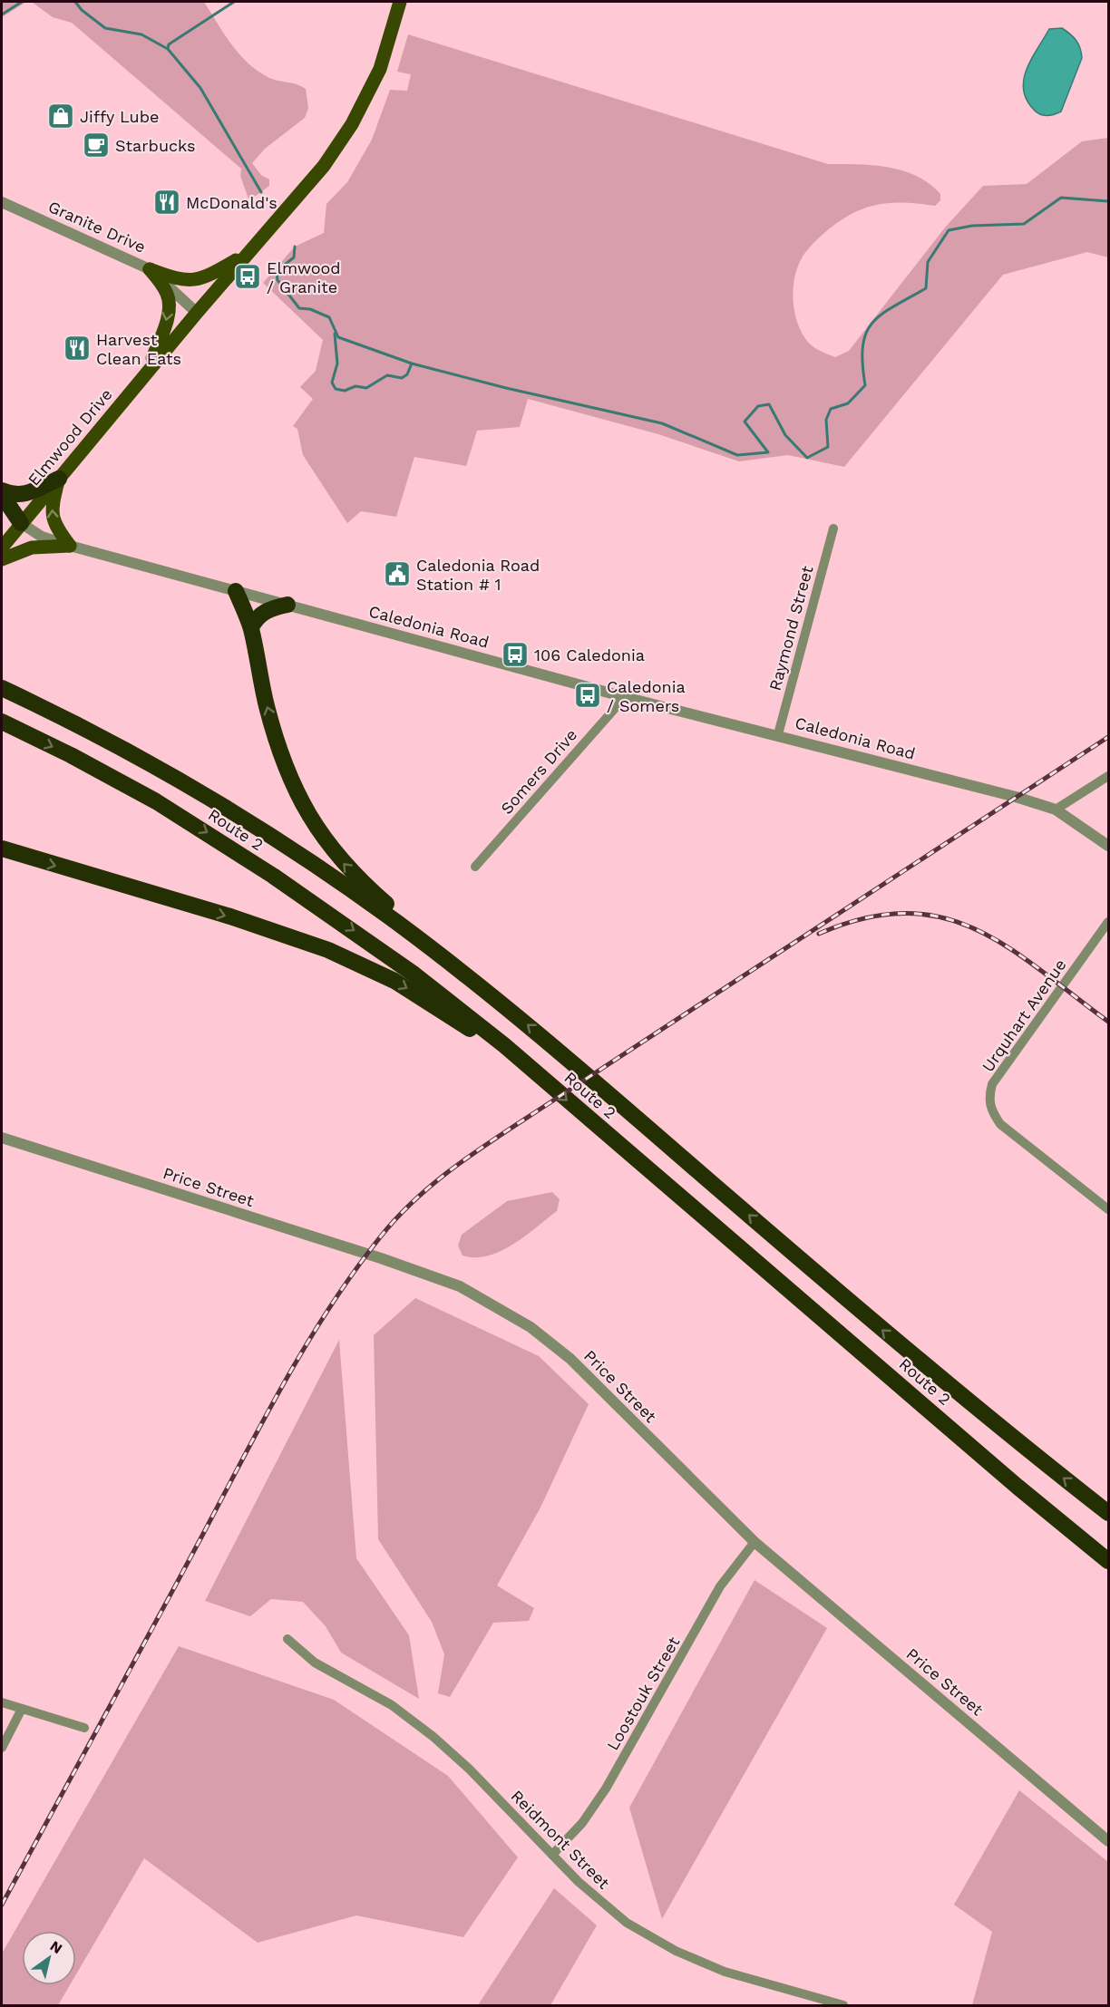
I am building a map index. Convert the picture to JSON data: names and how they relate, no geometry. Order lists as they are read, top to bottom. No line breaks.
{"streets":{"highway":["Route 2"],"main road":["Elmwood Drive"],"street":["Granite Drive","Caledonia Road","Raymond Street","Somers Drive","Urquhart Avenue","Price Street","Loostouk Street","Reidmont Street"]},"crossings":[["Granite Drive","Elmwood Drive"],["Elmwood Drive","Caledonia Road"],["Caledonia Road","Raymond Street"],["Caledonia Road","Somers Drive"],["Price Street","Loostouk Street"],["Loostouk Street","Reidmont Street"]],"places":{"shop":["Jiffy Lube"],"cafe":["Starbucks"],"restaurant":["McDonald's","Harvest Clean Eats"],"bus stop":["Elmwood / Granite","106 Caledonia","Caledonia / Somers"],"public building":["Caledonia Road Station # 1"]},"north":"top right"}
